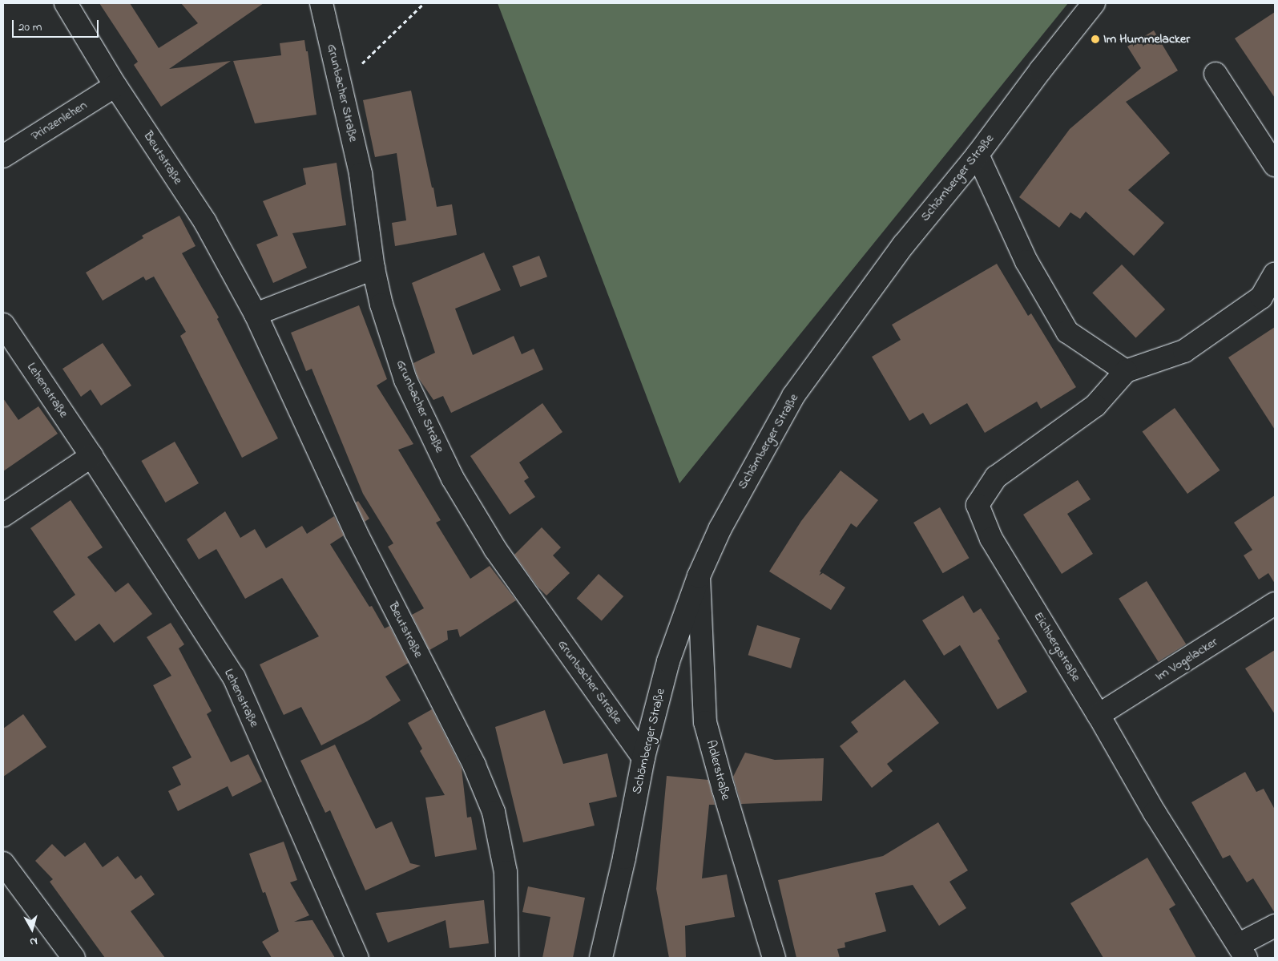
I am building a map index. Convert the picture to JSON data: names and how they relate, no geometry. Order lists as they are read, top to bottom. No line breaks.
{"streets":{"street":["Grunbacher Straße","Prinzenlehen","Beutstraße","Schömberger Straße","Lehenstraße","Eichbergstraße","Im Vogelacker","Adlerstraße"]},"crossings":[["Grunbacher Straße","Schömberger Straße"],["Prinzenlehen","Beutstraße"],["Schömberger Straße","Adlerstraße"],["Eichbergstraße","Im Vogelacker"]],"places":["Im Hummelacker"],"scale_bar":"20 m","north":"bottom"}
